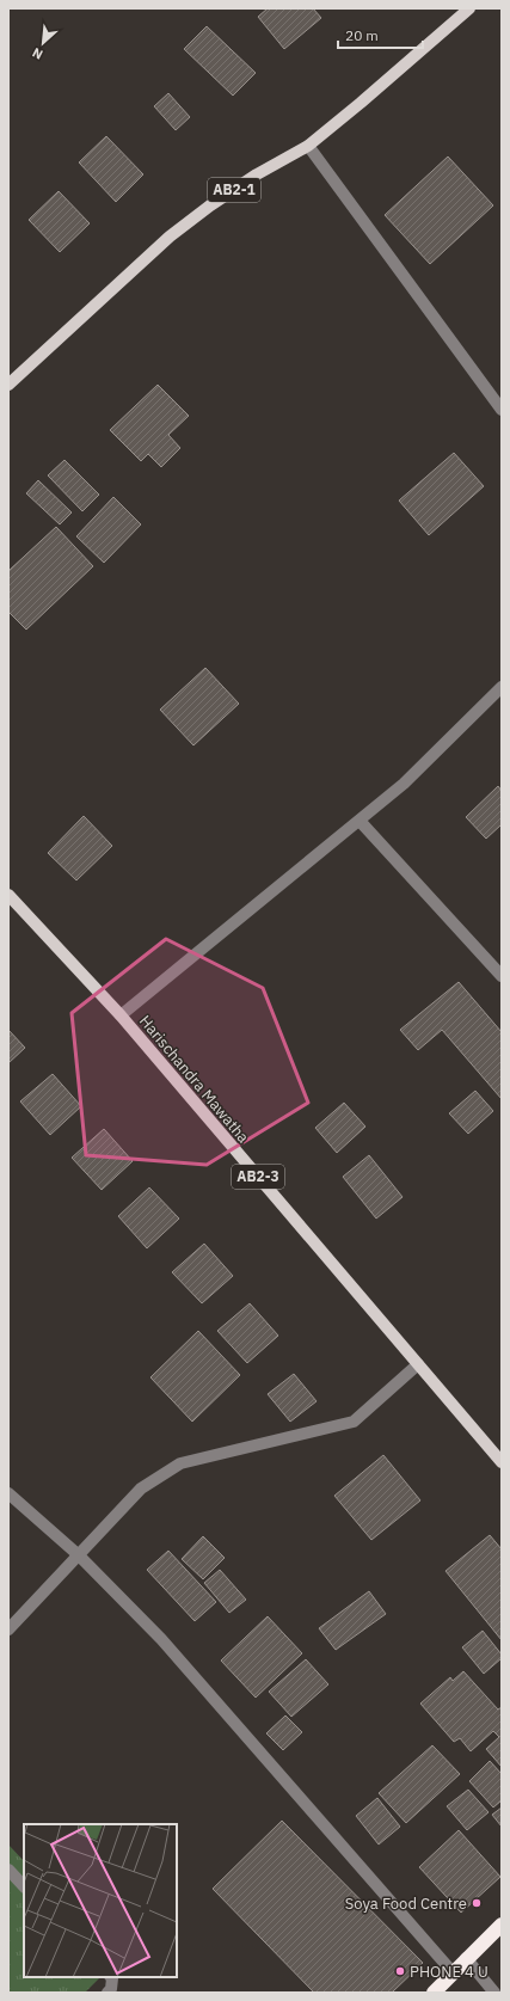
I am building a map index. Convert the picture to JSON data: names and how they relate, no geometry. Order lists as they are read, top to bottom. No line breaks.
{"streets":{"main road":["AB2-1","Harischandra Mawatha","AB2-3"]},"places":["Soya Food Centre","PHONE 4 U"],"scale_bar":"20 m","north":"bottom left"}
